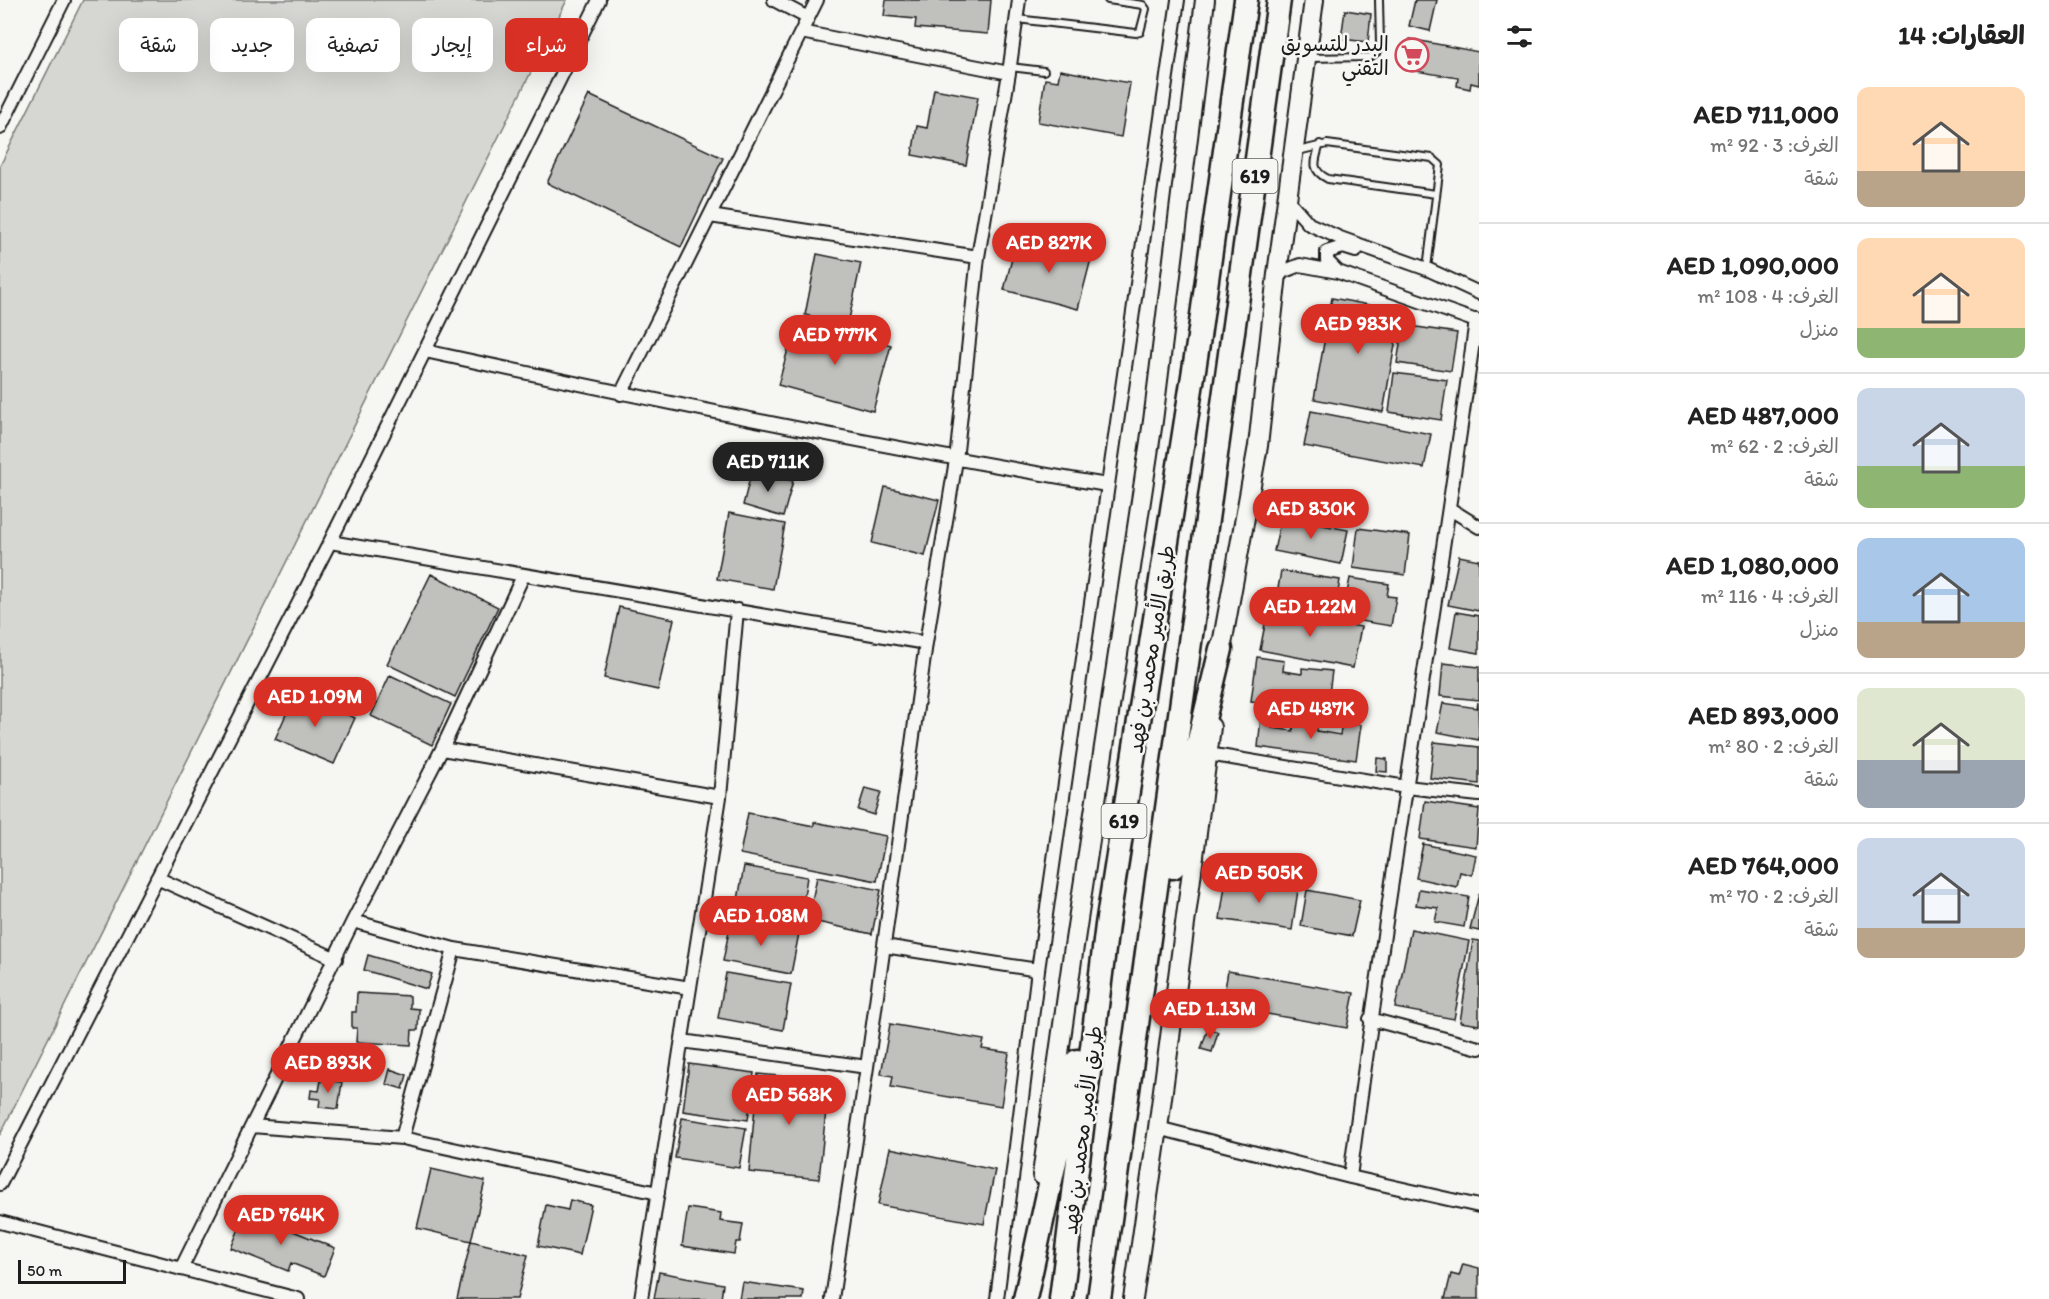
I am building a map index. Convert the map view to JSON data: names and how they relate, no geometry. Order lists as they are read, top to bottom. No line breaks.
{"streets":{"highway":["619","طريق الأمير محمد بن فهد"]},"places":{"supermarket":["البدر للتسويق التقني"]},"scale_bar":"50 m","page":{"heading":"العقارات: 14","chip":["شراء","إيجار","تصفية","جديد","شقة"],"list":[{"name":"AED 711,000","note":"الغرف: 3 · 92 m² · شقة"},{"name":"AED 1,090,000","note":"الغرف: 4 · 108 m² · منزل"},{"name":"AED 487,000","note":"الغرف: 2 · 62 m² · شقة"},{"name":"AED 1,080,000","note":"الغرف: 4 · 116 m² · منزل"},{"name":"AED 893,000","note":"الغرف: 2 · 80 m² · شقة"},{"name":"AED 764,000","note":"الغرف: 2 · 70 m² · شقة"}],"price":["AED 827K","AED 983K","AED 777K","AED 711K","AED 830K","AED 1.22M","AED 1.09M","AED 487K","AED 505K","AED 1.08M","AED 1.13M","AED 893K","AED 568K","AED 764K"],"scale":"50 m"}}
